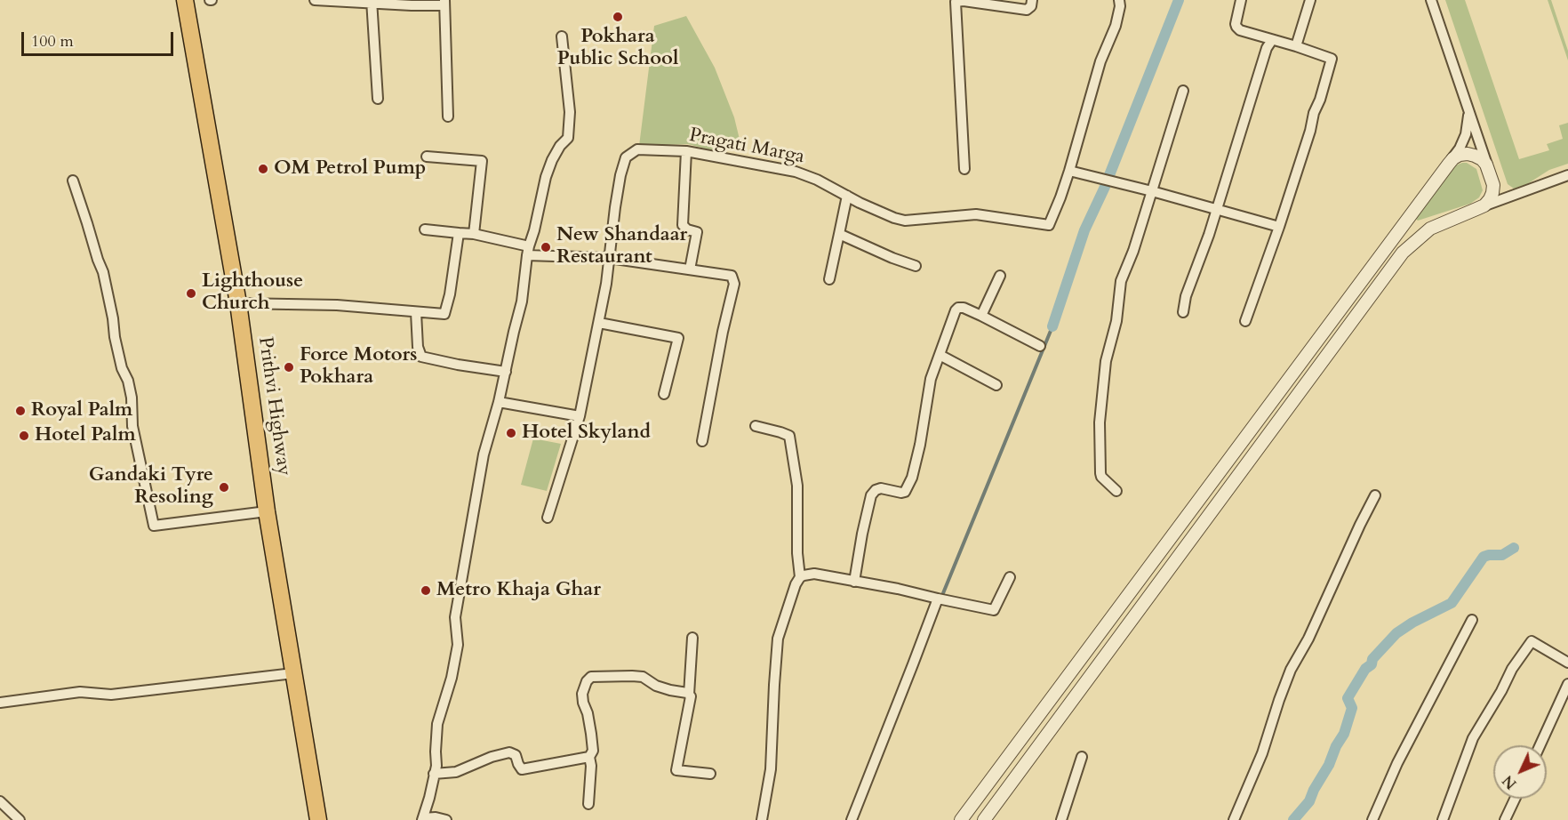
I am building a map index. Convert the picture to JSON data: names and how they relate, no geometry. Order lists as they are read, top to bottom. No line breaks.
{"streets":{"highway":["Prithvi Highway"],"street":["Pragati Marga"]},"places":["Pokhara Public School","OM Petrol Pump","New Shandaar Restaurant","Lighthouse Church","Force Motors Pokhara","Royal Palm","Hotel Skyland","Hotel Palm","Gandaki Tyre Resoling","Metro Khaja Ghar"],"scale_bar":"100 m","north":"bottom left"}
